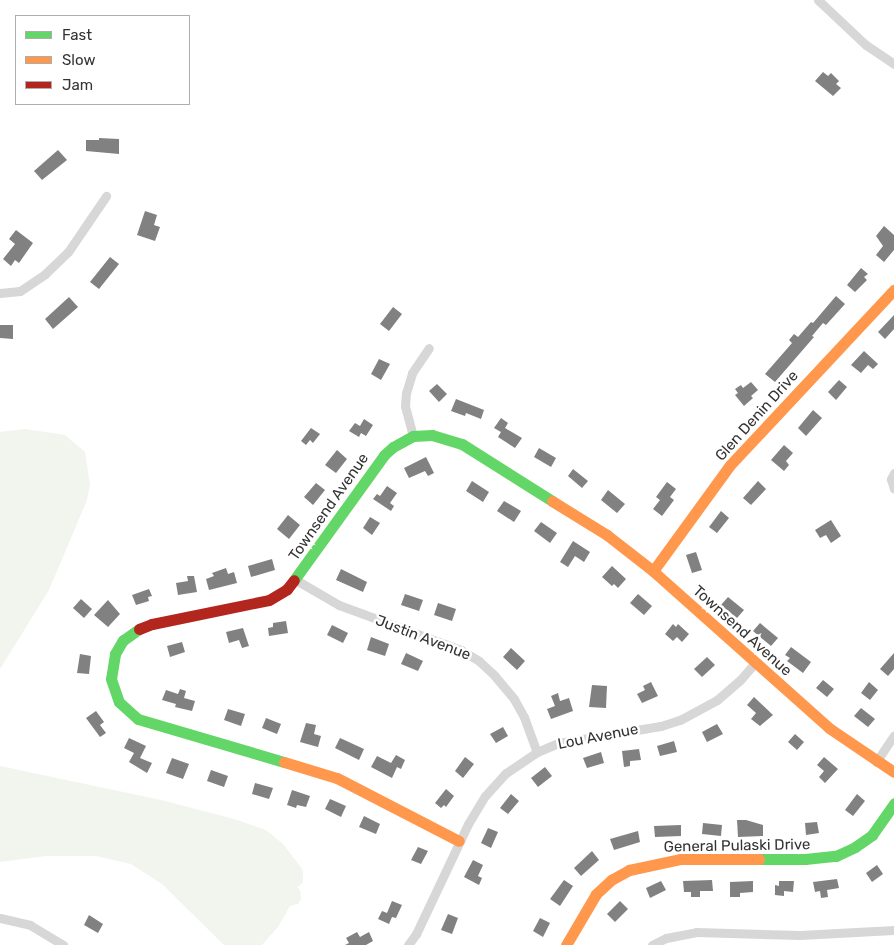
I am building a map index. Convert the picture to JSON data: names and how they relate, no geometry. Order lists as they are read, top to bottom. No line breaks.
{"streets":{"street":["Glen Denin Drive","Townsend Avenue","Justin Avenue","Lou Avenue","General Pulaski Drive"]},"crossings":[["Glen Denin Drive","Townsend Avenue"],["Townsend Avenue","Justin Avenue"],["Townsend Avenue","Lou Avenue"],["Justin Avenue","Lou Avenue"]],"legend":["Fast","Slow","Jam"]}
